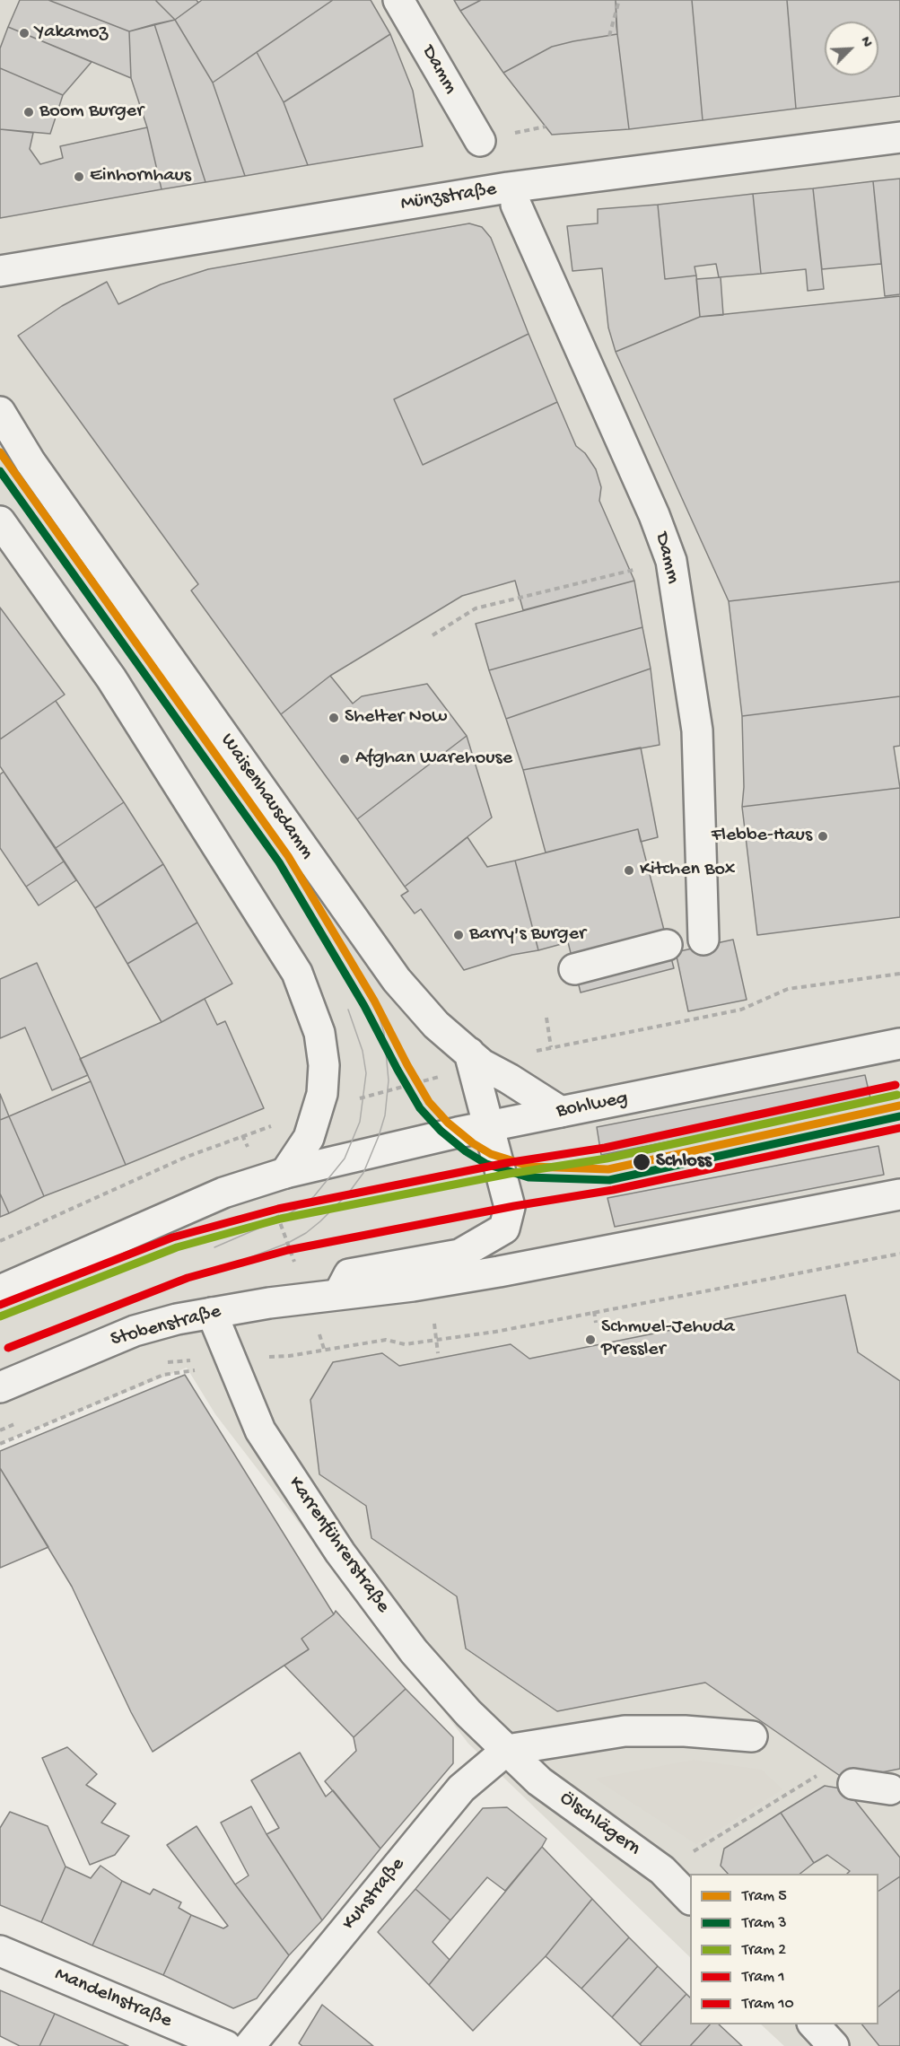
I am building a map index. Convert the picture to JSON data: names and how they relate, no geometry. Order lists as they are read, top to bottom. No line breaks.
{"streets":{"street":["Damm","Münzstraße","Waisenhausdamm","Bohlweg","Stobenstraße","Karrenführerstraße","Ölschlägern","Kuhstraße","Mandelnstraße"]},"crossings":[["Waisenhausdamm","Bohlweg"],["Stobenstraße","Karrenführerstraße"],["Karrenführerstraße","Ölschlägern"],["Karrenführerstraße","Kuhstraße"],["Ölschlägern","Kuhstraße"]],"places":["Yakamoz","Boom Burger","Einhornhaus","Shelter Now","Afghan Warehouse","Flebbe-Haus","Kitchen Box","Barry's Burger","Schloss","Schmuel-Jehuda Pressler"],"lines":["tram line 5","tram line 3","tram line 10","tram line 2","tram line 1"],"legend":["Tram 5","Tram 3","Tram 2","Tram 1","Tram 10"],"north":"top right"}
